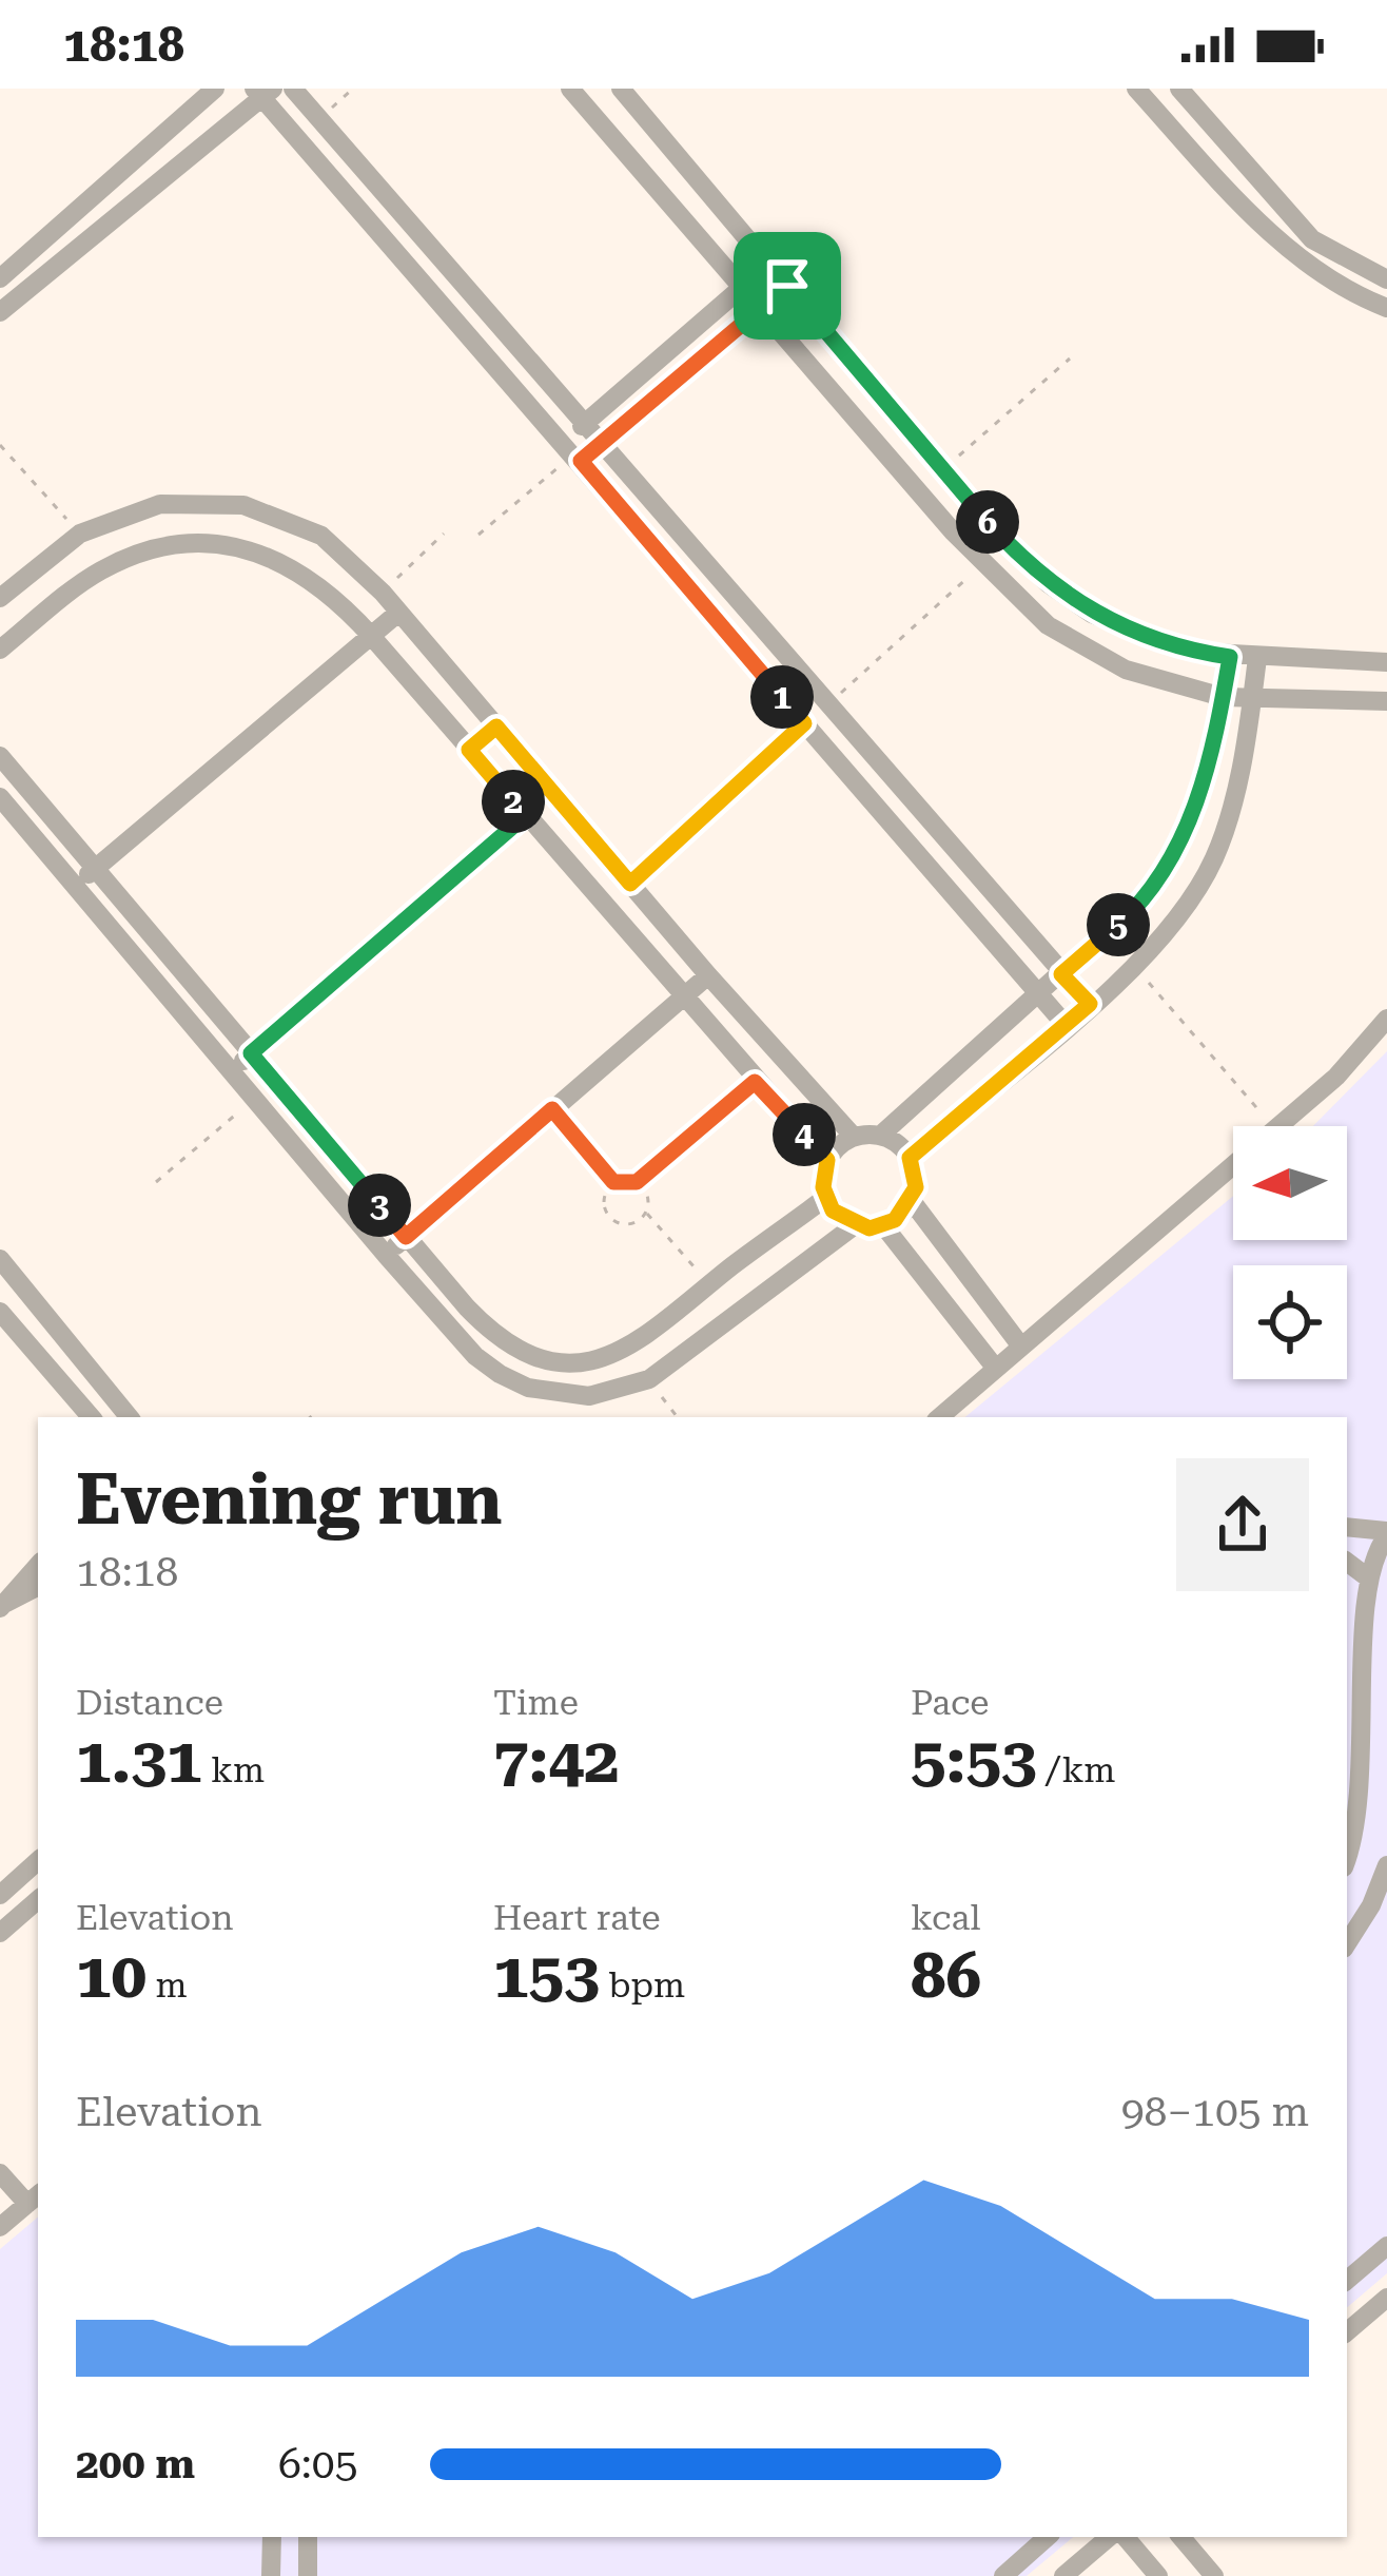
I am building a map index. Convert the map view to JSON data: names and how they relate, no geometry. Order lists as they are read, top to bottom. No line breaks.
{"north":"left","page":{"status":"18:18","pins":["6","1","2","5","4","3"],"heading":["Evening run","18:18"],"stats":[["Distance","1.31 km"],["Time","7:42"],["Pace","5:53 /km"],["Elevation","10 m"],["Heart rate","153 bpm"],["kcal","86"]],"chart":["Elevation","98–105 m"],"list":[{"name":"200 m","note":"6:05"}]}}
